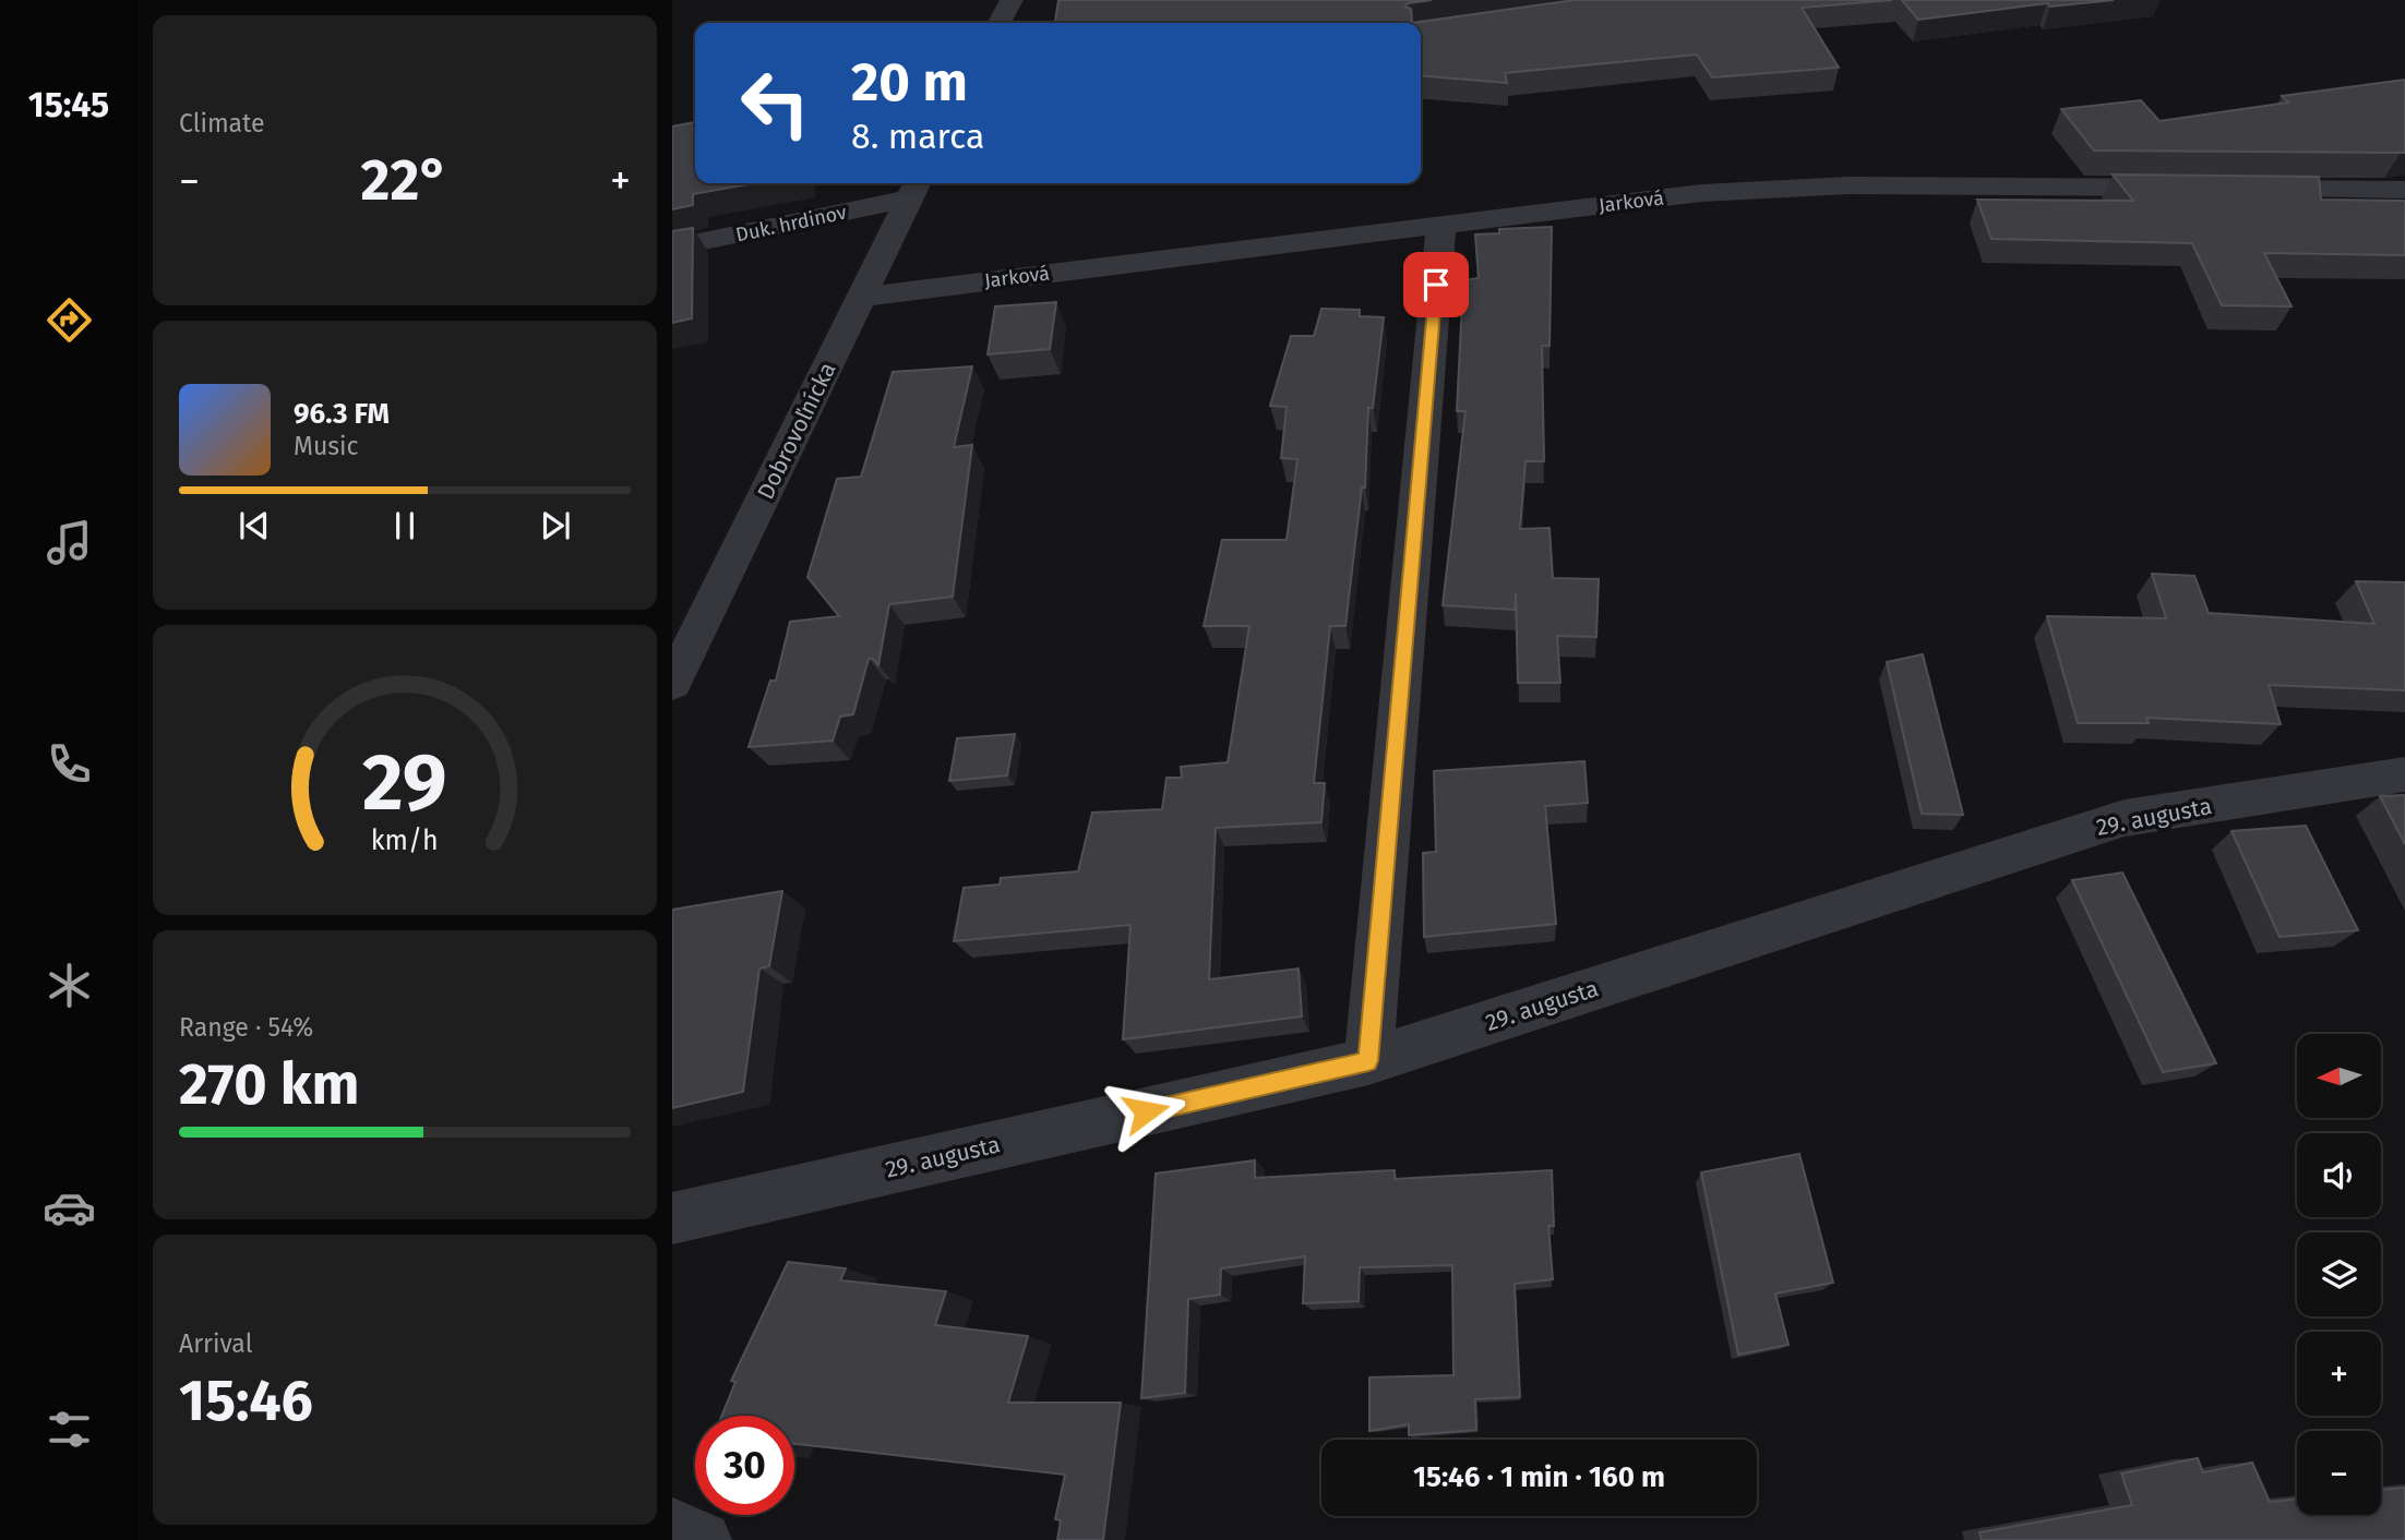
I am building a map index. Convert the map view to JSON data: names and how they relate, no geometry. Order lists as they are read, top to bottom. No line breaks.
{"streets":{"street":["Jarková","Duk. hrdinov","Dobrovoľnícka","29. augusta"]},"crossings":[["Jarková","Dobrovoľnícka"],["Duk. hrdinov","Dobrovoľnícka"]],"north":"left","page":{"tabs":"15:45","tile":["Climate",["Range · 54%","270 km"],["Arrival","15:46"]],"turn":["20 m","8. marca"],"heat":["−","22°","+"],"song":["96.3 FM","Music"],"map_buttons":["+","−"],"limit":"30","trip":"15:46 · 1 min · 160 m","gauge":["29","km/h"]}}
